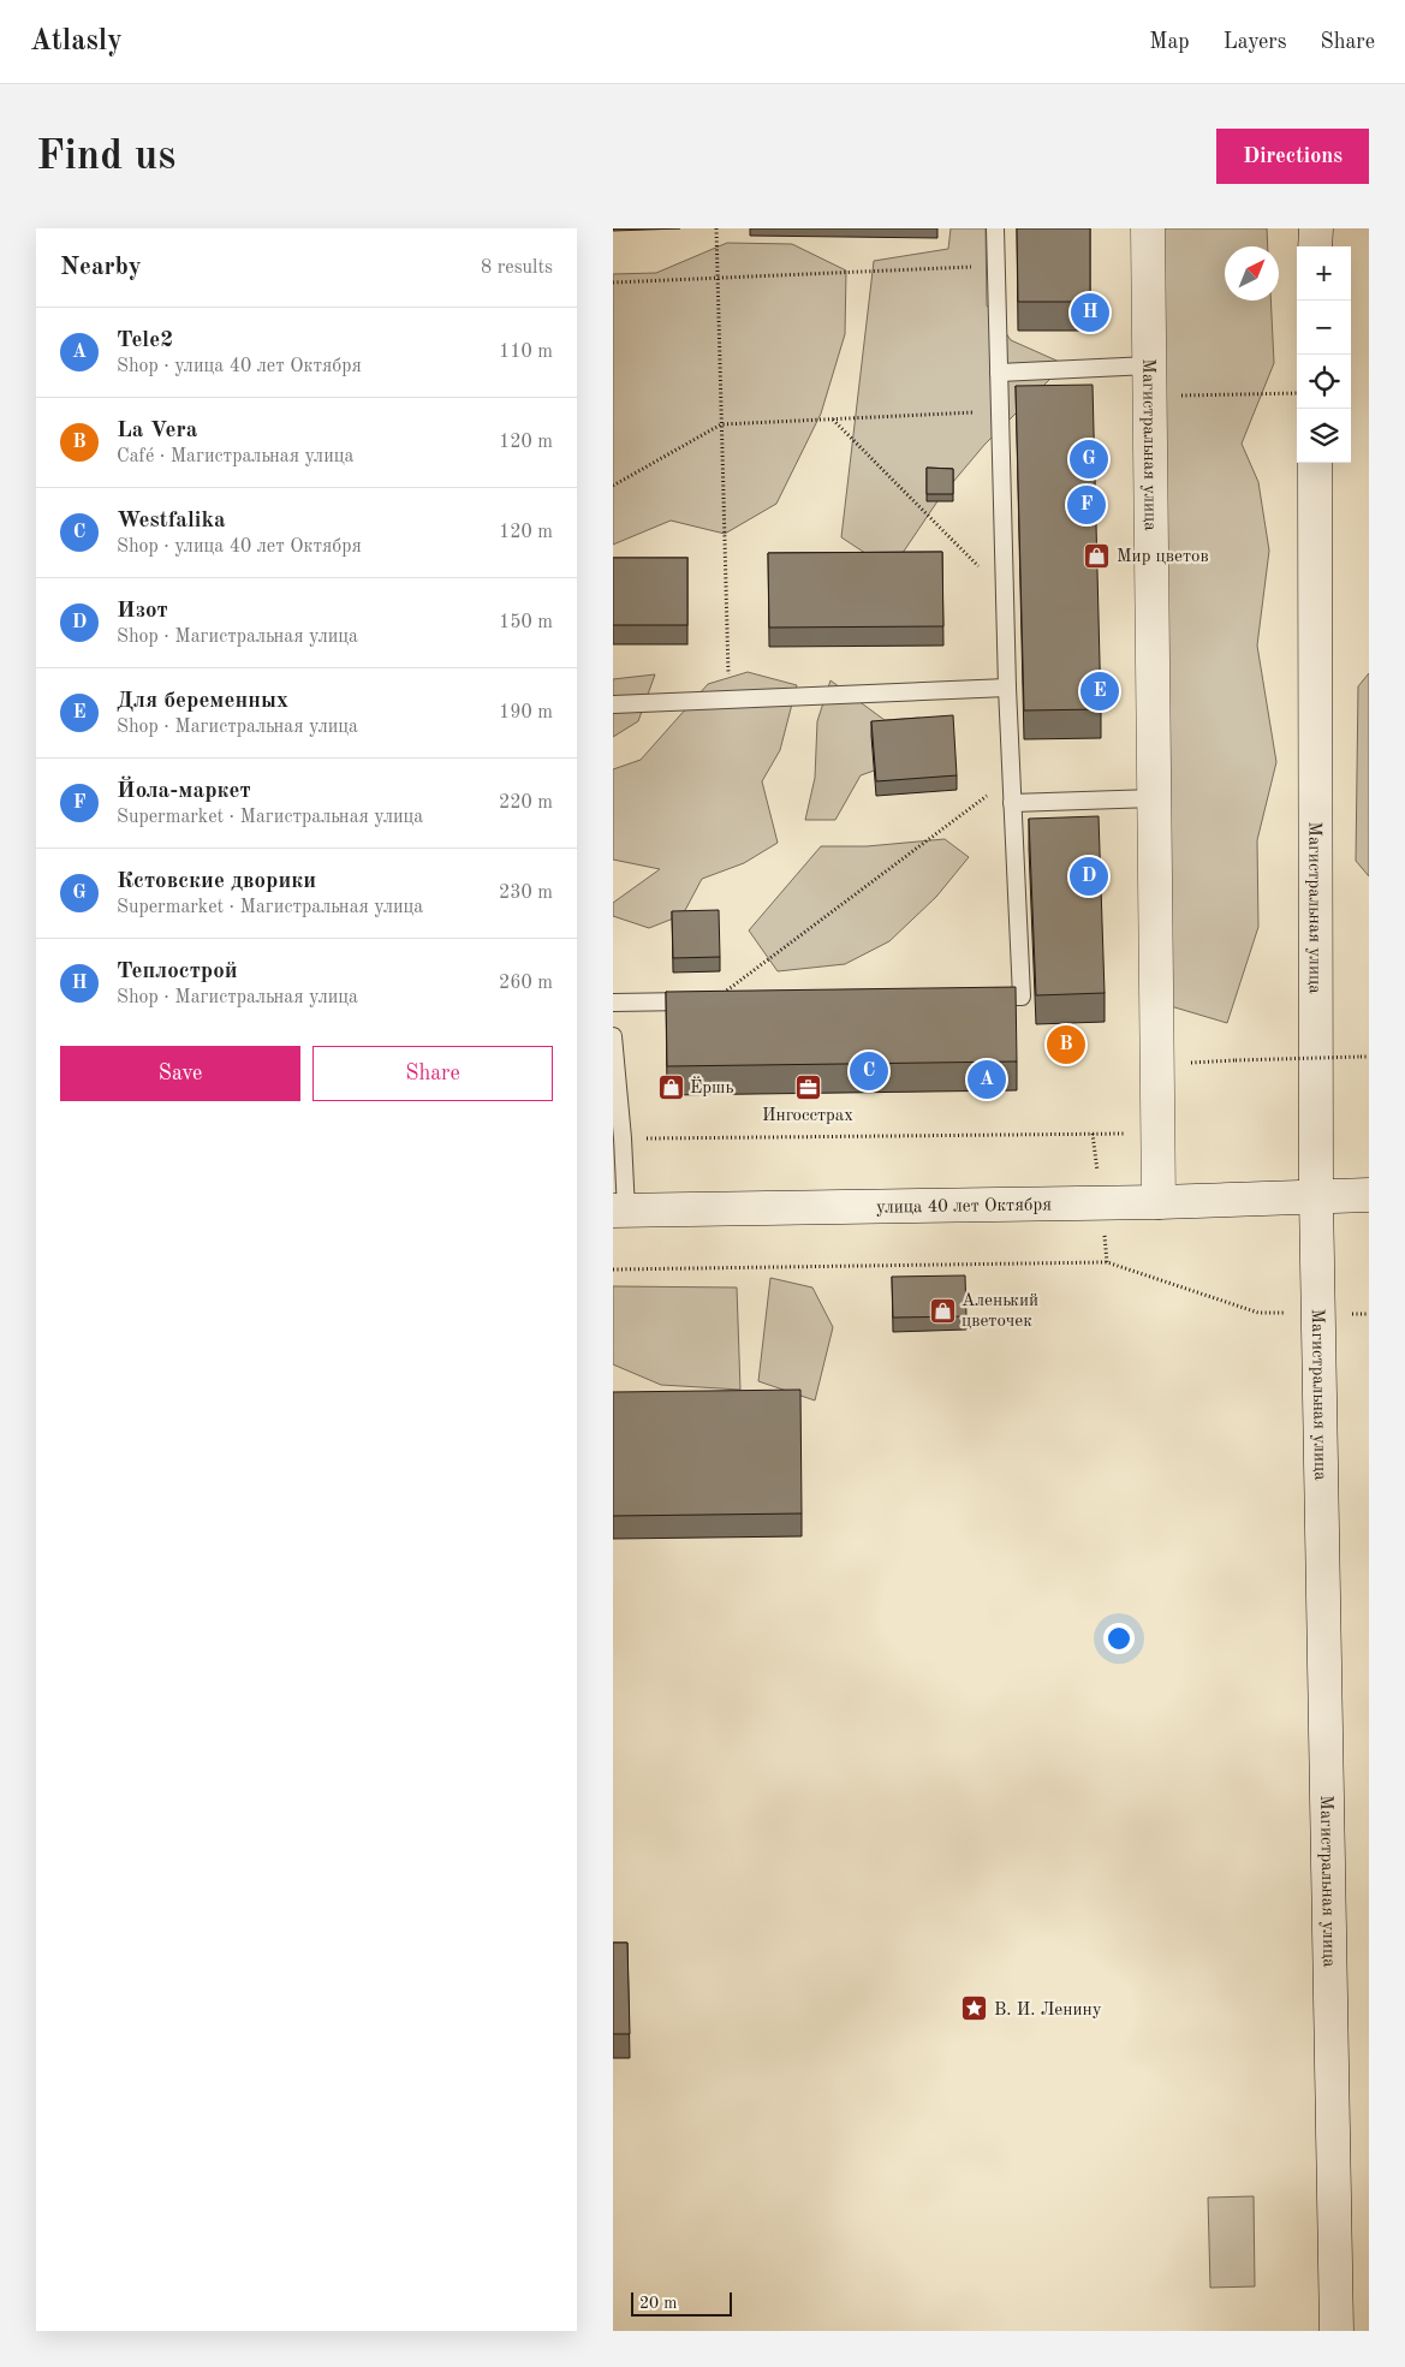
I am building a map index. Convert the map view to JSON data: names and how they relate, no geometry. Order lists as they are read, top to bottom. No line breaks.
{"streets":{"main road":["Магистральная улица","улица 40 лет Октября"]},"crossings":[["Магистральная улица","улица 40 лет Октября"]],"places":{"shop":["Мир цветов","Ёршь","Аленький цветочек"],"office":["Ингосстрах"],"place":["В. И. Ленину"]},"scale_bar":"20 m","north":"top right","page":{"header":"Atlasly","nav":["Map","Layers","Share"],"buttons":["Directions",["Save","Share"]],"title":"Find us","heading":["Nearby","8 results"],"map_buttons":["+","−"],"pins":["H","G","F","E","D","B","C","A"],"list":[{"mark":"A","name":"Tele2","note":"Shop · улица 40 лет Октября","value":"110 m"},{"mark":"B","name":"La Vera","note":"Café · Магистральная улица","value":"120 m"},{"mark":"C","name":"Westfalika","note":"Shop · улица 40 лет Октября","value":"120 m"},{"mark":"D","name":"Изот","note":"Shop · Магистральная улица","value":"150 m"},{"mark":"E","name":"Для беременных","note":"Shop · Магистральная улица","value":"190 m"},{"mark":"F","name":"Йола-маркет","note":"Supermarket · Магистральная улица","value":"220 m"},{"mark":"G","name":"Кстовские дворики","note":"Supermarket · Магистральная улица","value":"230 m"},{"mark":"H","name":"Теплострой","note":"Shop · Магистральная улица","value":"260 m"}],"scale":"20 m"}}
